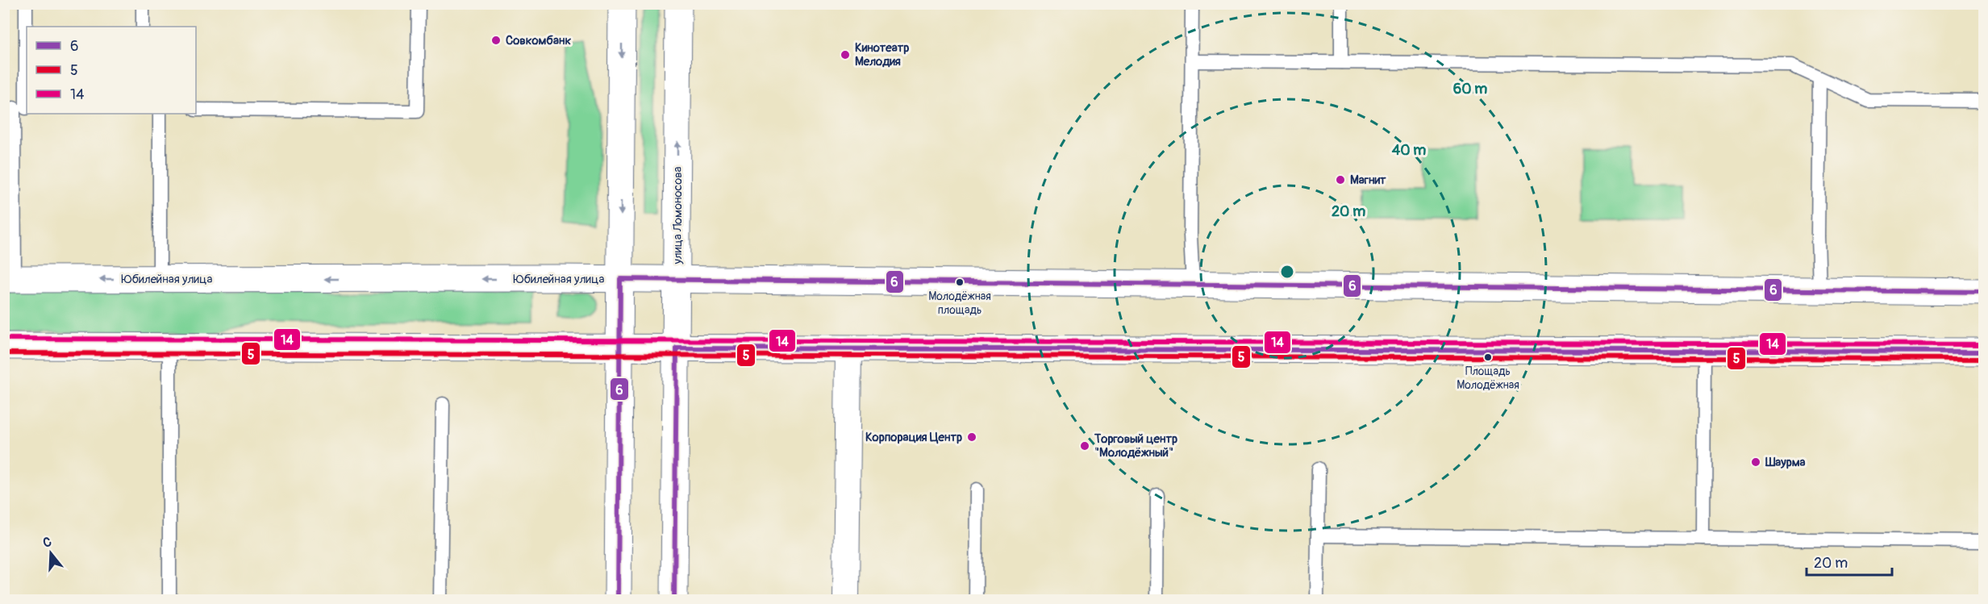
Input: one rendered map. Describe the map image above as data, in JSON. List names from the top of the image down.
{
  "streets": {
    "main road": ["улица Ломоносова", "Юбилейная улица"]
  },
  "crossings": [
    ["улица Ломоносова", "Юбилейная улица"]
  ],
  "places": [
    "Совкомбанк",
    "Кинотеатр Мелодия",
    "Магнит",
    "Молодёжная площадь",
    "Площадь Молодёжная",
    "Корпорация Центр",
    "Торговый центр \"Молодёжный\"",
    "Шаурма"
  ],
  "lines": ["transit line 6", "transit line 14", "transit line 5"],
  "legend": ["6", "5", "14"],
  "scale_bar": "20 m",
  "north": "top",
  "rings": ["60 m", "40 m", "20 m"]
}
